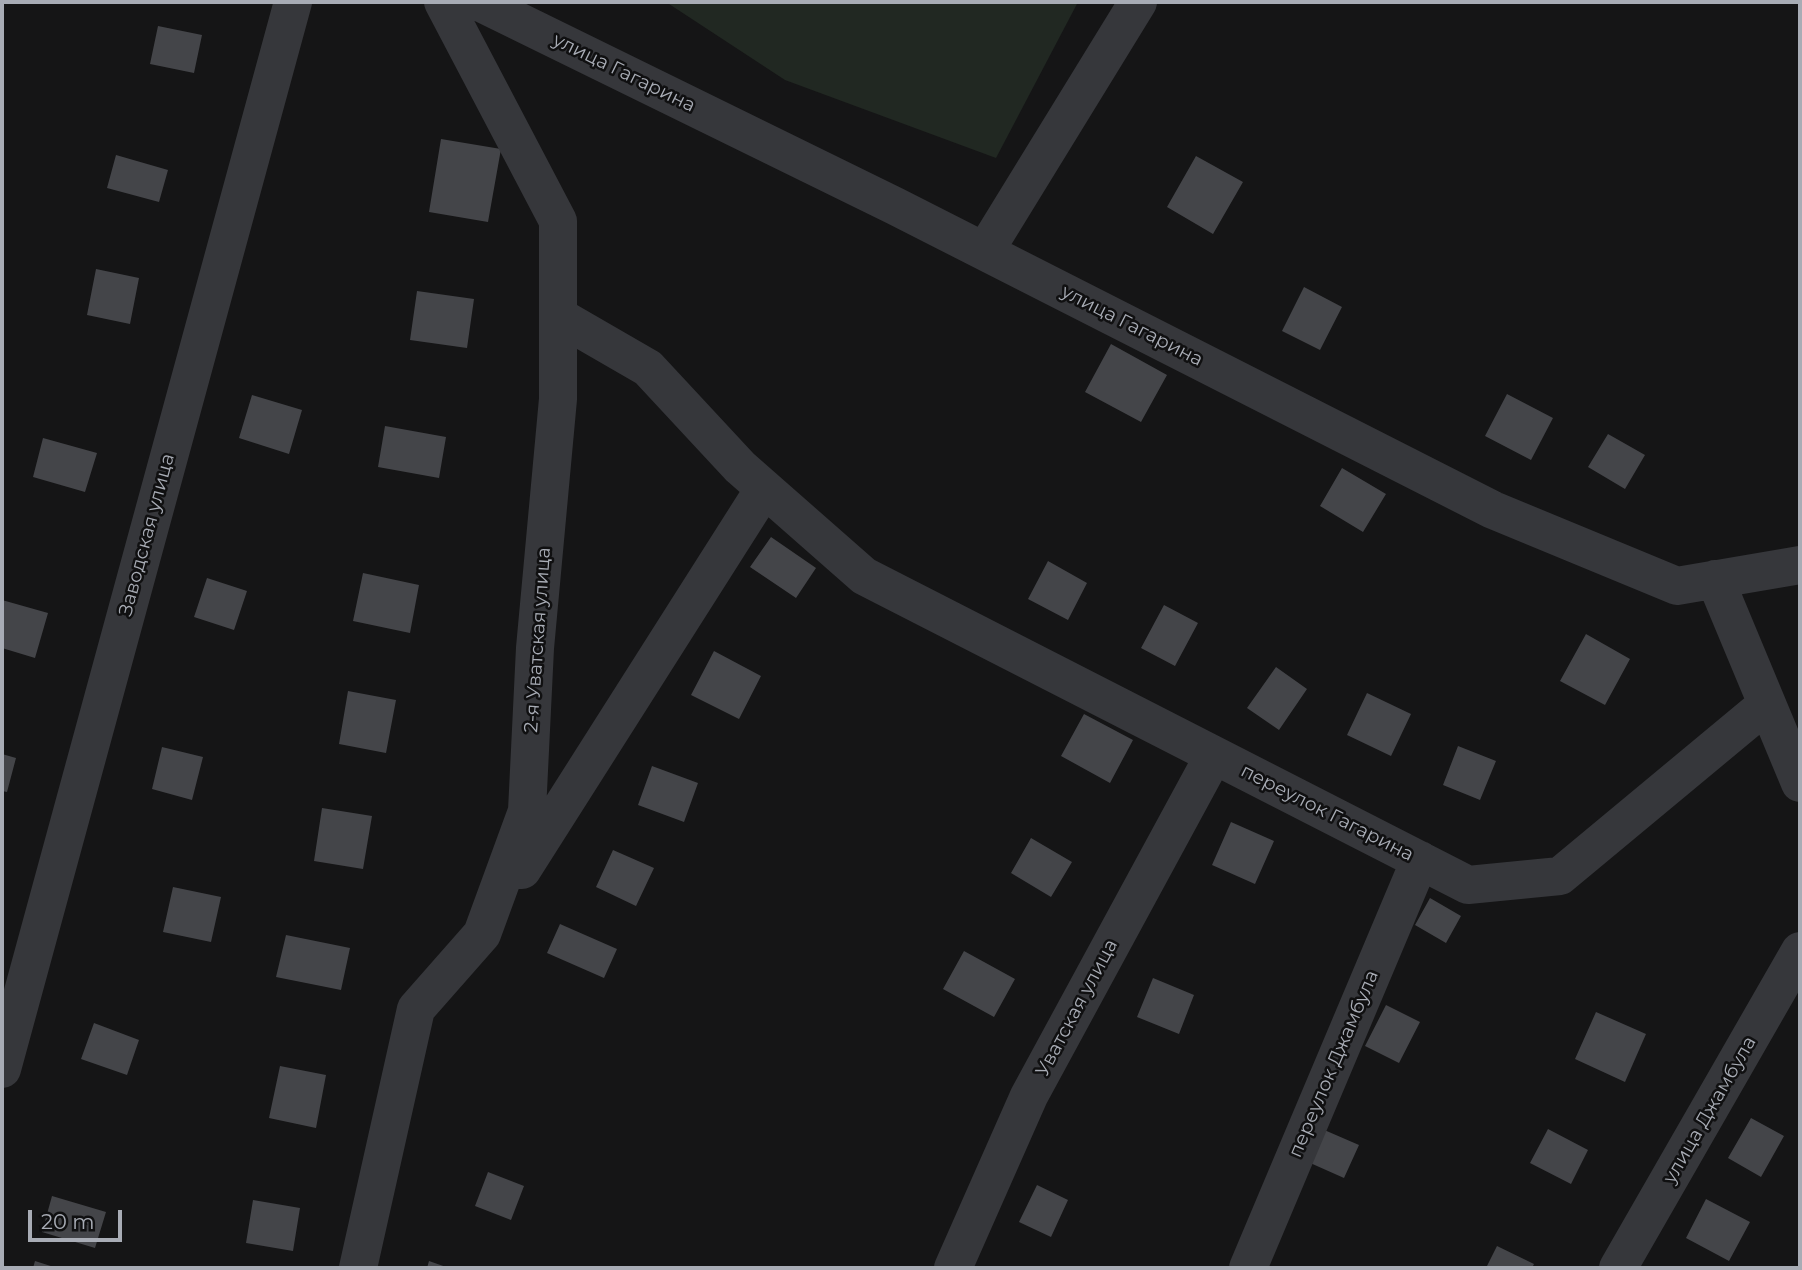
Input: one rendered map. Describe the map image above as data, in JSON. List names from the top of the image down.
{
  "streets": {
    "street": [
      "улица Гагарина",
      "Заводская улица",
      "2-я Уватская улица",
      "переулок Гагарина",
      "Уватская улица",
      "переулок Джамбула",
      "улица Джамбула"
    ]
  },
  "crossings": [
    ["2-я Уватская улица", "переулок Гагарина"],
    ["переулок Гагарина", "Уватская улица"],
    ["переулок Гагарина", "переулок Джамбула"]
  ],
  "scale_bar": "20 m"
}
